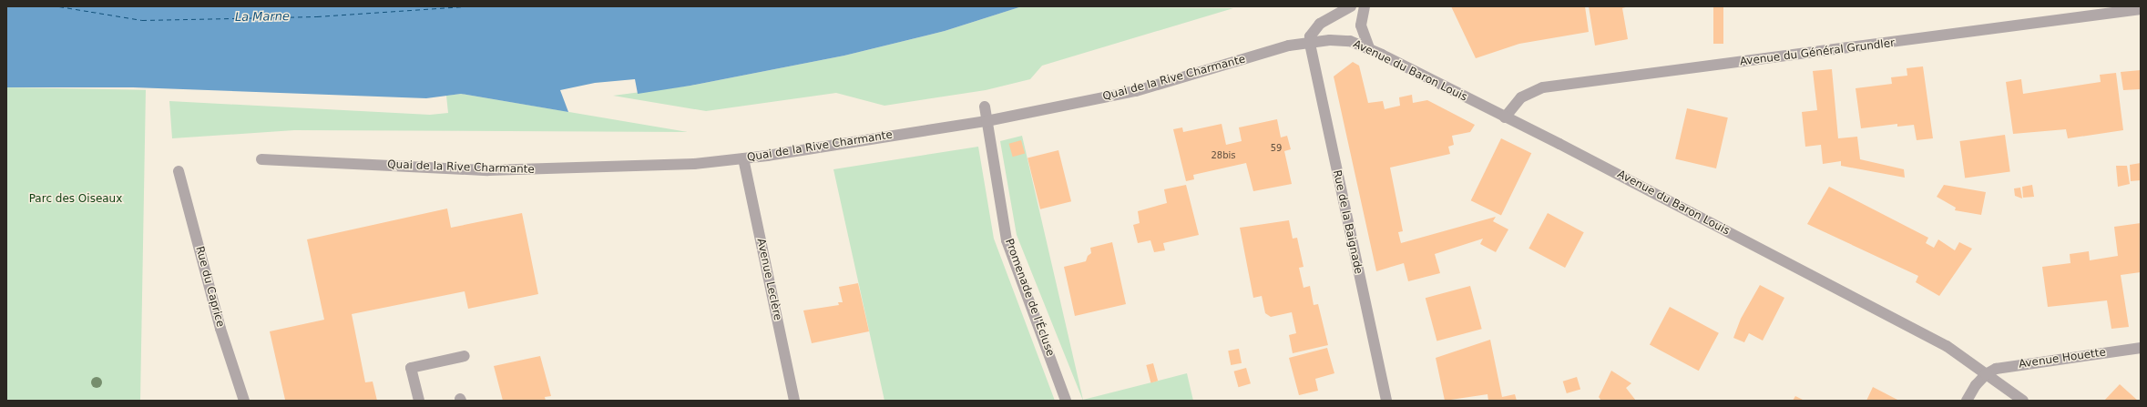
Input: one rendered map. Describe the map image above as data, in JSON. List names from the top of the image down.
{
  "streets": {
    "street": [
      "Avenue du Général Grundler",
      "Avenue du Baron Louis",
      "Quai de la Rive Charmante",
      "Rue de la Baignade",
      "Avenue Leclère",
      "Rue du Caprice",
      "Promenade de l'Écluse",
      "Avenue Houette"
    ]
  },
  "crossings": [
    ["Avenue du Général Grundler", "Avenue du Baron Louis"],
    ["Avenue du Baron Louis", "Quai de la Rive Charmante"],
    ["Avenue du Baron Louis", "Rue de la Baignade"],
    ["Avenue du Baron Louis", "Avenue Houette"],
    ["Quai de la Rive Charmante", "Rue de la Baignade"],
    ["Quai de la Rive Charmante", "Avenue Leclère"],
    ["Quai de la Rive Charmante", "Promenade de l'Écluse"]
  ],
  "water": ["La Marne"],
  "parks": ["Parc des Oiseaux"],
  "house_numbers": ["59", "28bis"]
}
